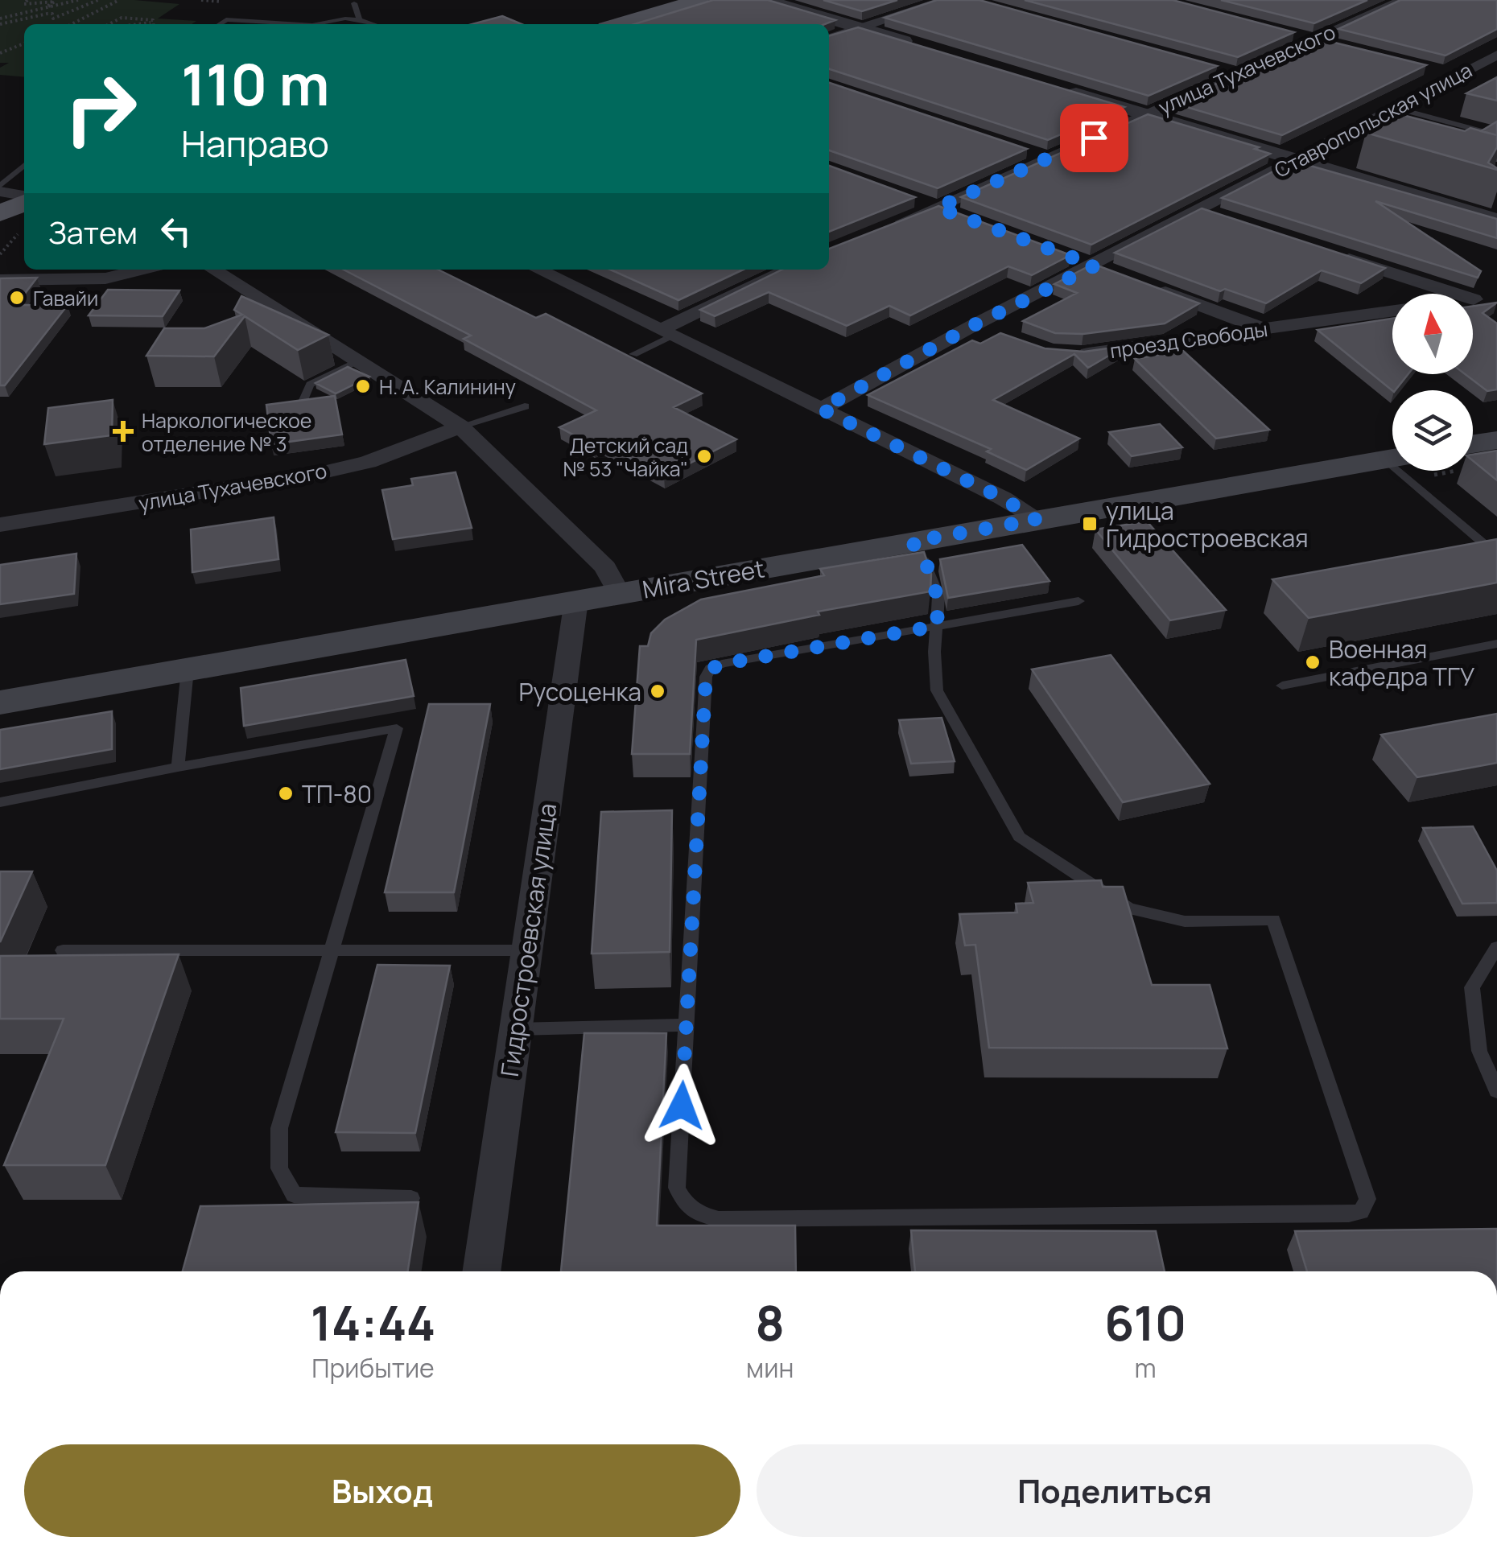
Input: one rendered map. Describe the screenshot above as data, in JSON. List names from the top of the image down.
{
  "streets": {
    "main road": ["Mira Street"],
    "street": [
      "улица Тухачевского",
      "Ставропольская улица",
      "проезд Свободы",
      "Гидростроевская улица"
    ]
  },
  "crossings": [
    ["Mira Street", "Гидростроевская улица"]
  ],
  "places": {
    "other": [
      "Гавайи",
      "Н. А. Калинину",
      "Детский сад № 53 \"Чайка\"",
      "Военная кафедра ТГУ",
      "Русоценка",
      "ТП-80"
    ],
    "health": ["Наркологическое отделение № 3"],
    "transit": ["улица Гидростроевская"]
  },
  "north": "top",
  "page": {
    "turn": ["110 m", "Направо"],
    "then": "Затем",
    "eta": [
      "14:44",
      "Прибытие",
      "8",
      "мин",
      "610",
      "m"
    ],
    "buttons": ["Выход", "Поделиться"]
  }
}
